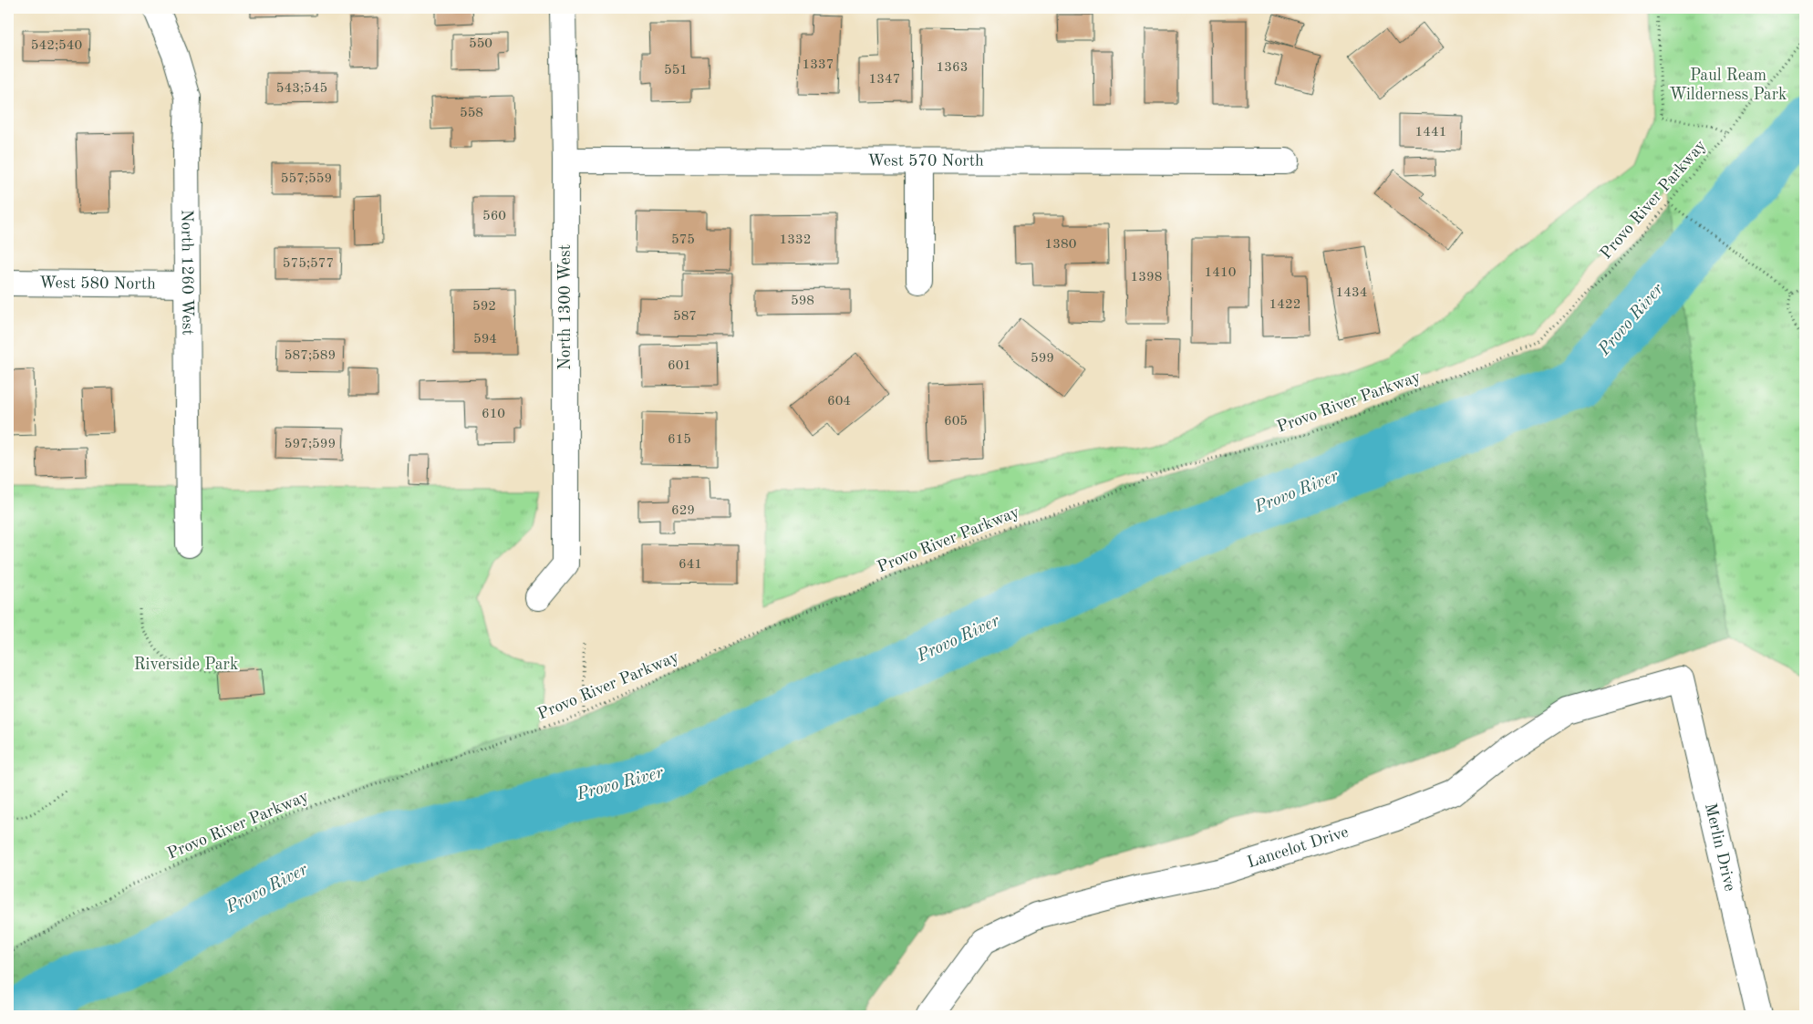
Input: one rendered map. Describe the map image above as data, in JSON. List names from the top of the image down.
{
  "streets": {
    "street": [
      "West 570 North",
      "North 1260 West",
      "West 580 North",
      "North 1300 West",
      "Lancelot Drive",
      "Merlin Drive"
    ],
    "path": ["Provo River Parkway"]
  },
  "crossings": [
    ["West 570 North", "North 1300 West"],
    ["North 1260 West", "West 580 North"],
    ["Lancelot Drive", "Merlin Drive"]
  ],
  "water": ["Provo River"],
  "parks": ["Paul Ream Wilderness Park", "Riverside Park"],
  "house_numbers": [
    "550",
    "542;540",
    "1337",
    "1363",
    "551",
    "1347",
    "543;545",
    "558",
    "1441",
    "557;559",
    "560",
    "575",
    "1332",
    "1380",
    "575;577",
    "1410",
    "1398",
    "1434",
    "598",
    "1422",
    "592",
    "587",
    "594",
    "587;589",
    "599",
    "601",
    "604",
    "610",
    "605",
    "615",
    "597;599",
    "629",
    "641"
  ]
}
